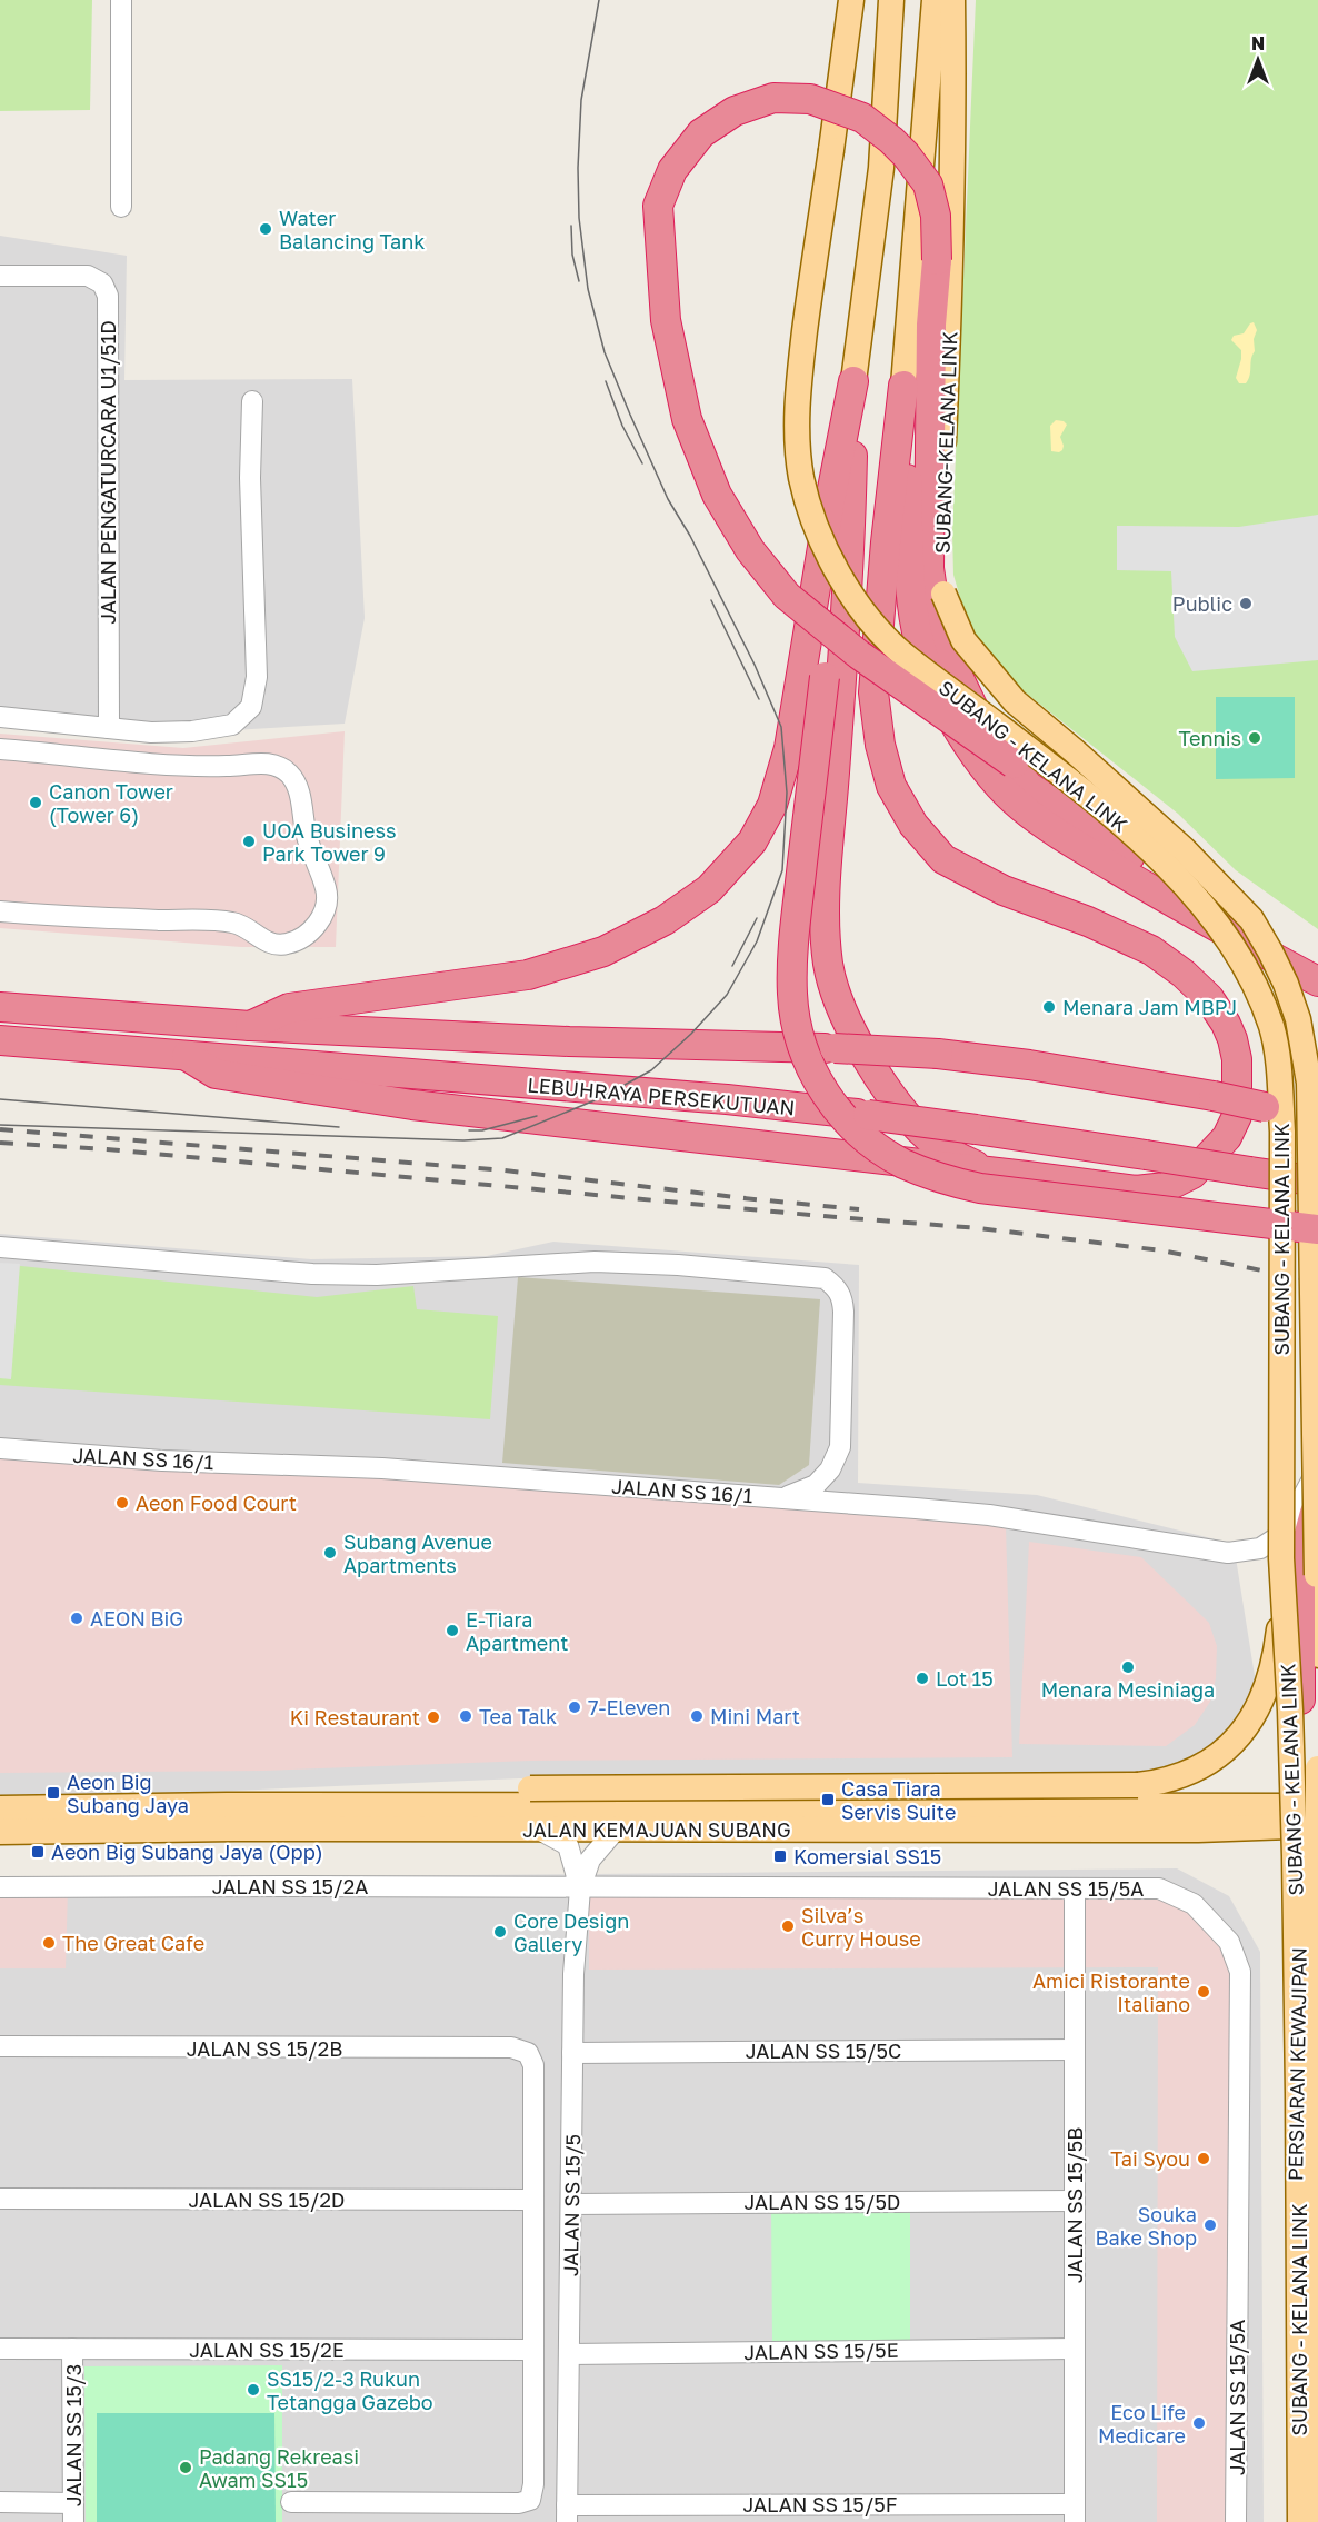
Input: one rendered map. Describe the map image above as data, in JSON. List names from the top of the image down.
{
  "streets": {
    "highway": ["LEBUHRAYA PERSEKUTUAN"],
    "main road": [
      "SUBANG-KELANA LINK",
      "SUBANG - KELANA LINK",
      "JALAN KEMAJUAN SUBANG",
      "PERSIARAN KEWAJIPAN"
    ],
    "street": [
      "JALAN PENGATURCARA U1/51D",
      "JALAN SS 16/1",
      "JALAN SS 15/2A",
      "JALAN SS 15/5A",
      "JALAN SS 15/2B",
      "JALAN SS 15/5C",
      "JALAN SS 15/2D",
      "JALAN SS 15/5D",
      "JALAN SS 15/5",
      "JALAN SS 15/5B",
      "JALAN SS 15/2E",
      "JALAN SS 15/5E",
      "JALAN SS 15/3",
      "JALAN SS 15/5F"
    ]
  },
  "crossings": [
    ["JALAN KEMAJUAN SUBANG", "PERSIARAN KEWAJIPAN"],
    ["JALAN KEMAJUAN SUBANG", "JALAN SS 15/5"],
    ["JALAN SS 15/2A", "JALAN SS 15/5A"],
    ["JALAN SS 15/2A", "JALAN SS 15/5"],
    ["JALAN SS 15/5A", "JALAN SS 15/5"],
    ["JALAN SS 15/5A", "JALAN SS 15/5B"],
    ["JALAN SS 15/2B", "JALAN SS 15/2D"],
    ["JALAN SS 15/5C", "JALAN SS 15/5"],
    ["JALAN SS 15/5C", "JALAN SS 15/5B"],
    ["JALAN SS 15/5D", "JALAN SS 15/5"],
    ["JALAN SS 15/5D", "JALAN SS 15/5B"],
    ["JALAN SS 15/5", "JALAN SS 15/5E"],
    ["JALAN SS 15/5", "JALAN SS 15/5F"],
    ["JALAN SS 15/5B", "JALAN SS 15/5E"],
    ["JALAN SS 15/5B", "JALAN SS 15/5F"],
    ["JALAN SS 15/2E", "JALAN SS 15/3"]
  ],
  "places": {
    "other": [
      "Water Balancing Tank",
      "Public",
      "Tennis",
      "Canon Tower (Tower 6)",
      "UOA Business Park Tower 9",
      "Menara Jam MBPJ",
      "Aeon Food Court",
      "Subang Avenue Apartments",
      "AEON BiG",
      "E-Tiara Apartment",
      "Menara Mesiniaga",
      "Lot 15",
      "7-Eleven",
      "Tea Talk",
      "Mini Mart",
      "Ki Restaurant",
      "Silva’s Curry House",
      "Core Design Gallery",
      "The Great Cafe",
      "Amici Ristorante Italiano",
      "Tai Syou",
      "Souka Bake Shop",
      "SS15/2-3 Rukun Tetangga Gazebo",
      "Eco Life Medicare",
      "Padang Rekreasi Awam SS15"
    ],
    "transit": [
      "Aeon Big Subang Jaya",
      "Casa Tiara Servis Suite",
      "Aeon Big Subang Jaya (Opp)",
      "Komersial SS15"
    ]
  },
  "north": "top"
}
